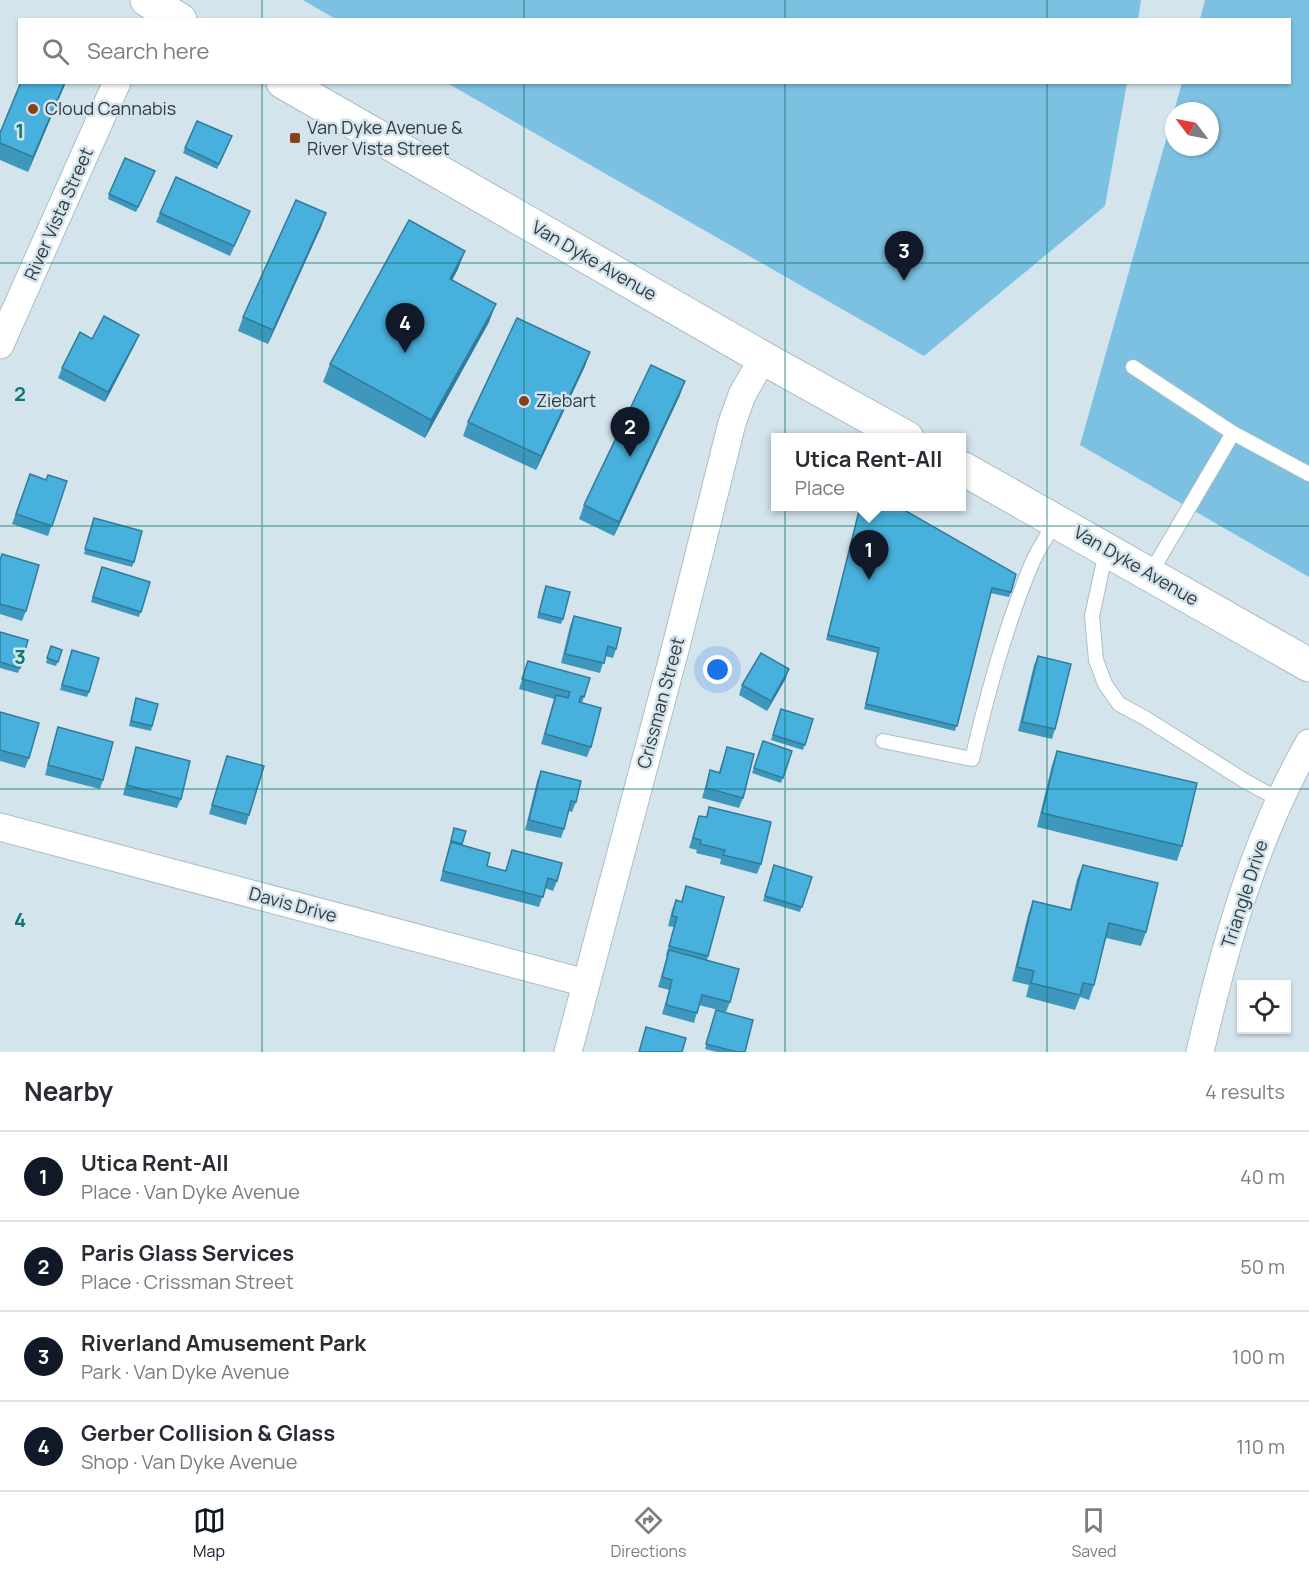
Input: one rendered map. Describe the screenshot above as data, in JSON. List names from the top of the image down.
{
  "streets": {
    "main road": ["Van Dyke Avenue"],
    "street": [
      "River Vista Street",
      "Crissman Street",
      "Triangle Drive",
      "Davis Drive"
    ]
  },
  "crossings": [
    ["Van Dyke Avenue", "Crissman Street"],
    ["Crissman Street", "Davis Drive"]
  ],
  "places": {
    "other": ["Cloud Cannabis", "Ziebart"],
    "transit": ["Van Dyke Avenue & River Vista Street"]
  },
  "north": "top left",
  "page": {
    "search": "Search here",
    "pins": [
      "3",
      "4",
      "2",
      "1"
    ],
    "popup": ["Utica Rent-All", "Place"],
    "heading": ["Nearby", "4 results"],
    "list": [
      {
        "mark": "1",
        "name": "Utica Rent-All",
        "note": "Place · Van Dyke Avenue",
        "value": "40 m"
      },
      {
        "mark": "2",
        "name": "Paris Glass Services",
        "note": "Place · Crissman Street",
        "value": "50 m"
      },
      {
        "mark": "3",
        "name": "Riverland Amusement Park",
        "note": "Park · Van Dyke Avenue",
        "value": "100 m"
      },
      {
        "mark": "4",
        "name": "Gerber Collision & Glass",
        "note": "Shop · Van Dyke Avenue",
        "value": "110 m"
      }
    ],
    "nav": ["Map", "Directions", "Saved"]
  },
  "grid": {
    "rows": [
      "1",
      "2",
      "3",
      "4"
    ]
  }
}
